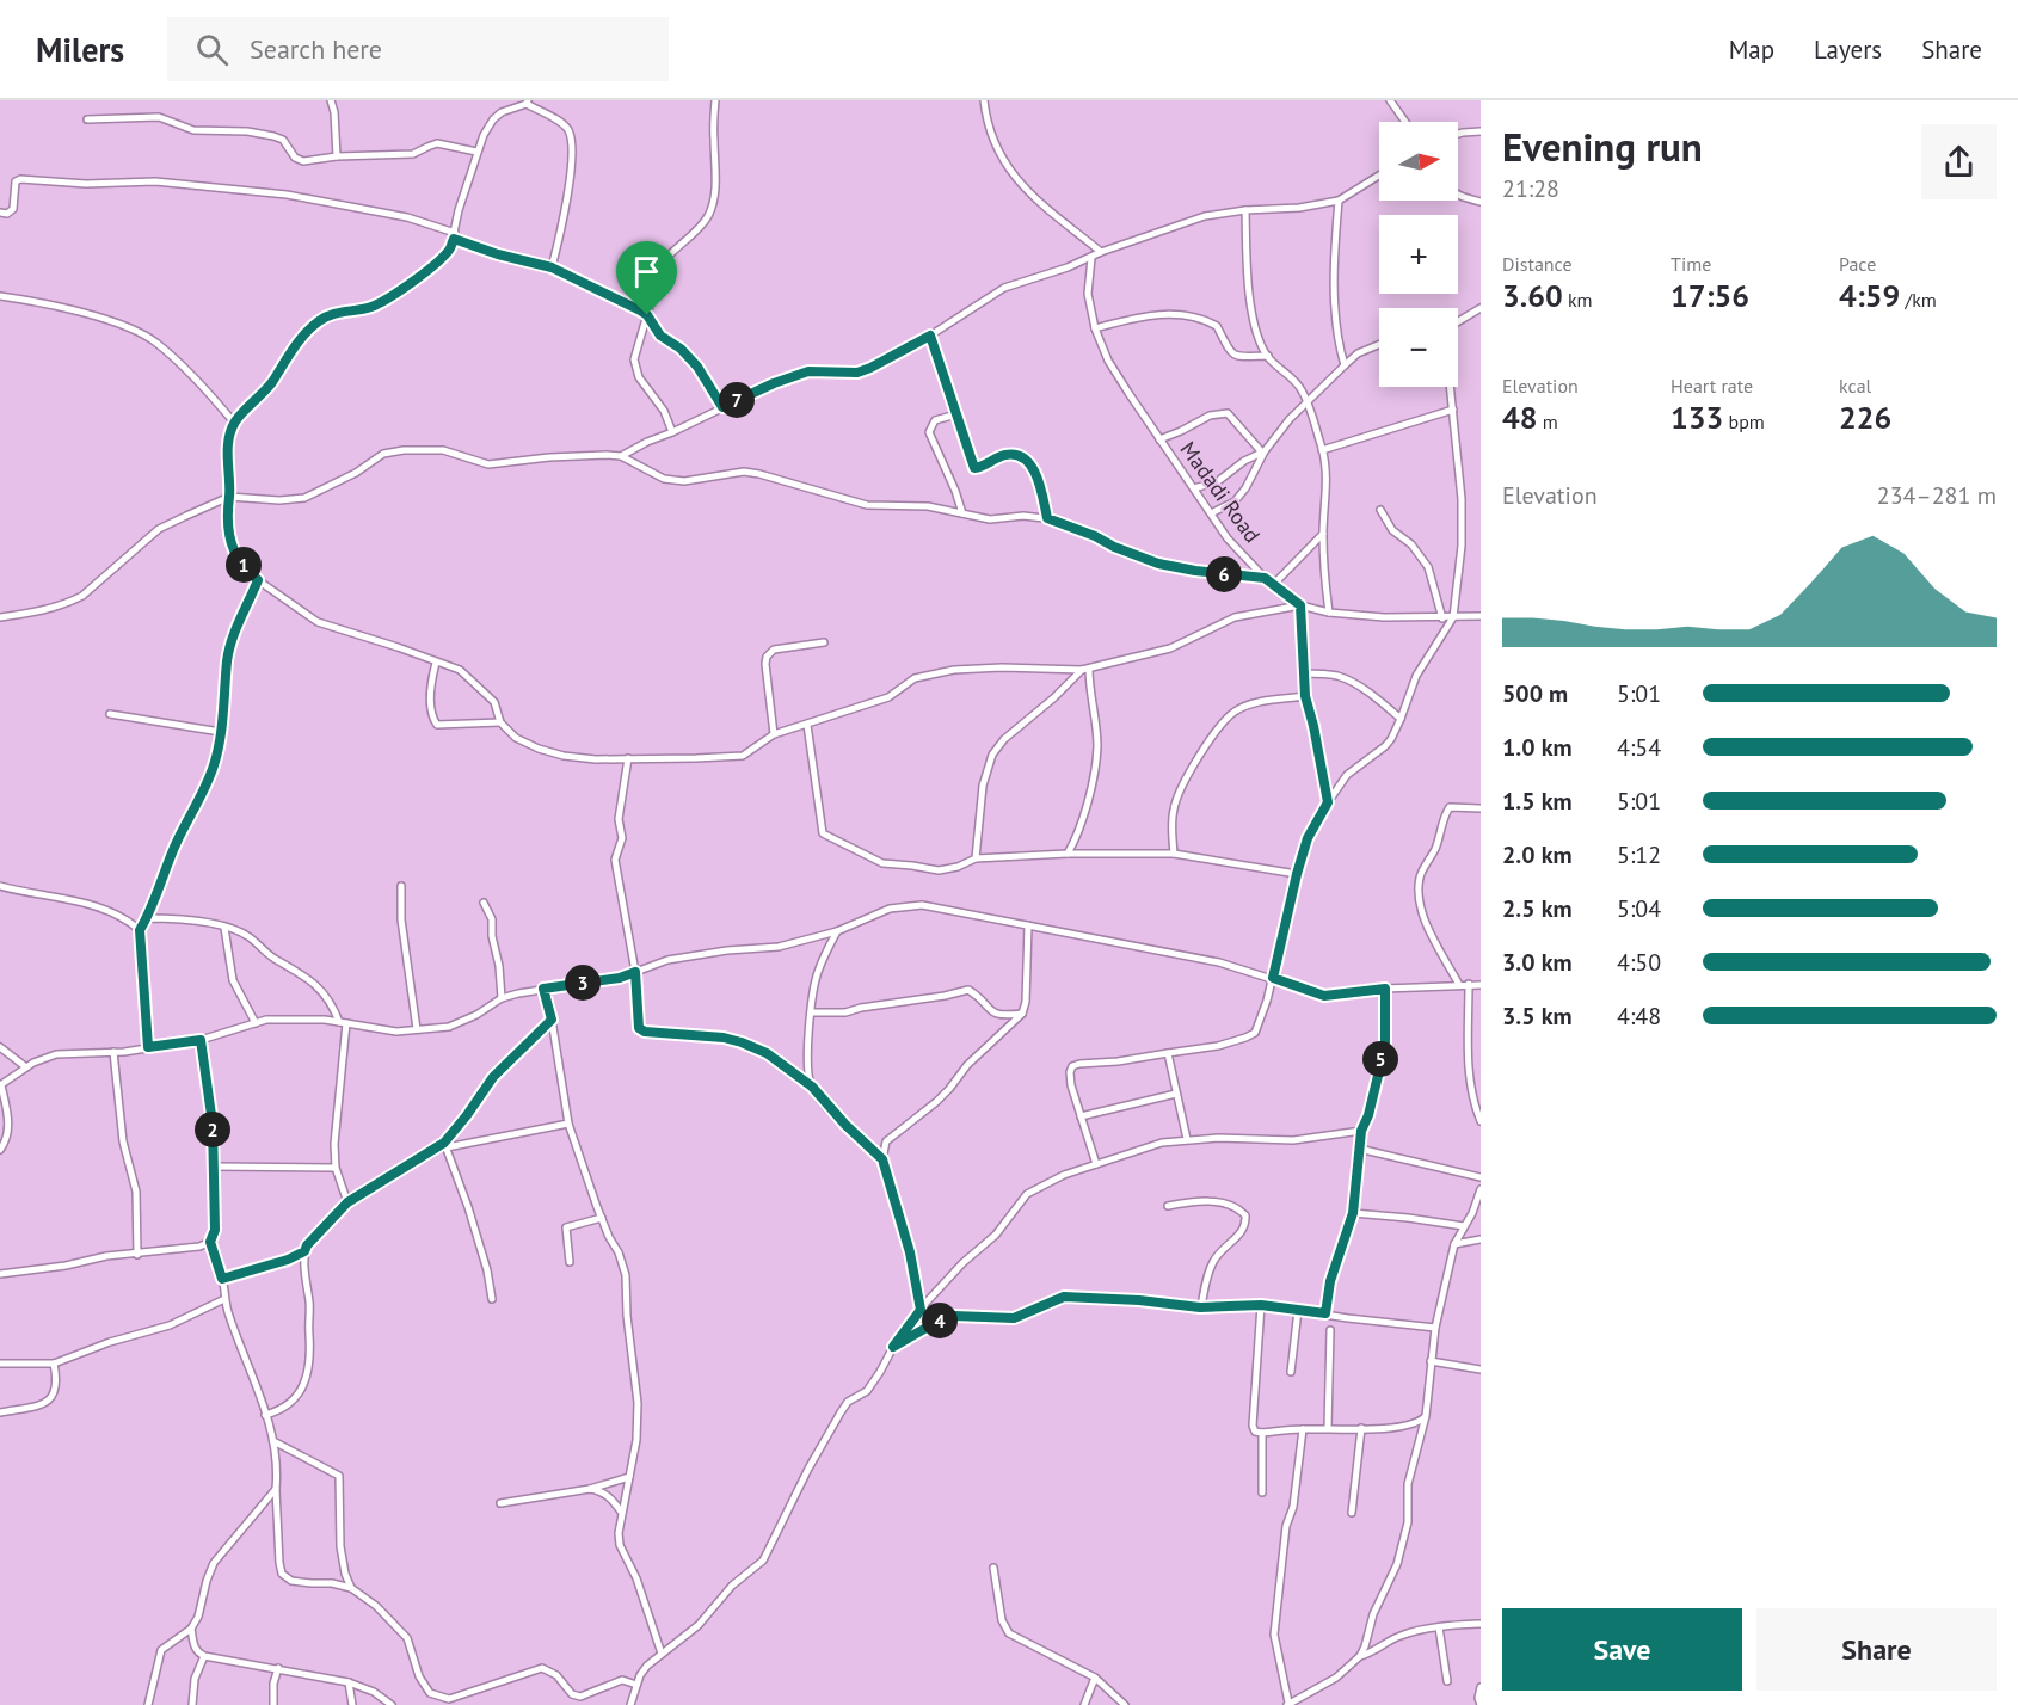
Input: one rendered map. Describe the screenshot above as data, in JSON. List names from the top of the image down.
{
  "streets": {
    "street": ["Madadi Road"]
  },
  "north": "right",
  "page": {
    "header": "Milers",
    "search": "Search here",
    "nav": ["Map", "Layers", "Share"],
    "heading": ["Evening run", "21:28"],
    "map_buttons": ["+", "−"],
    "stats": [
      ["Distance", "3.60 km"],
      ["Time", "17:56"],
      ["Pace", "4:59 /km"],
      ["Elevation", "48 m"],
      ["Heart rate", "133 bpm"],
      ["kcal", "226"]
    ],
    "pins": [
      "7",
      "1",
      "6",
      "3",
      "5",
      "2",
      "4"
    ],
    "chart": ["Elevation", "234–281 m"],
    "list": [
      {
        "name": "500 m",
        "note": "5:01"
      },
      {
        "name": "1.0 km",
        "note": "4:54"
      },
      {
        "name": "1.5 km",
        "note": "5:01"
      },
      {
        "name": "2.0 km",
        "note": "5:12"
      },
      {
        "name": "2.5 km",
        "note": "5:04"
      },
      {
        "name": "3.0 km",
        "note": "4:50"
      },
      {
        "name": "3.5 km",
        "note": "4:48"
      }
    ],
    "buttons": ["Save", "Share"]
  }
}
